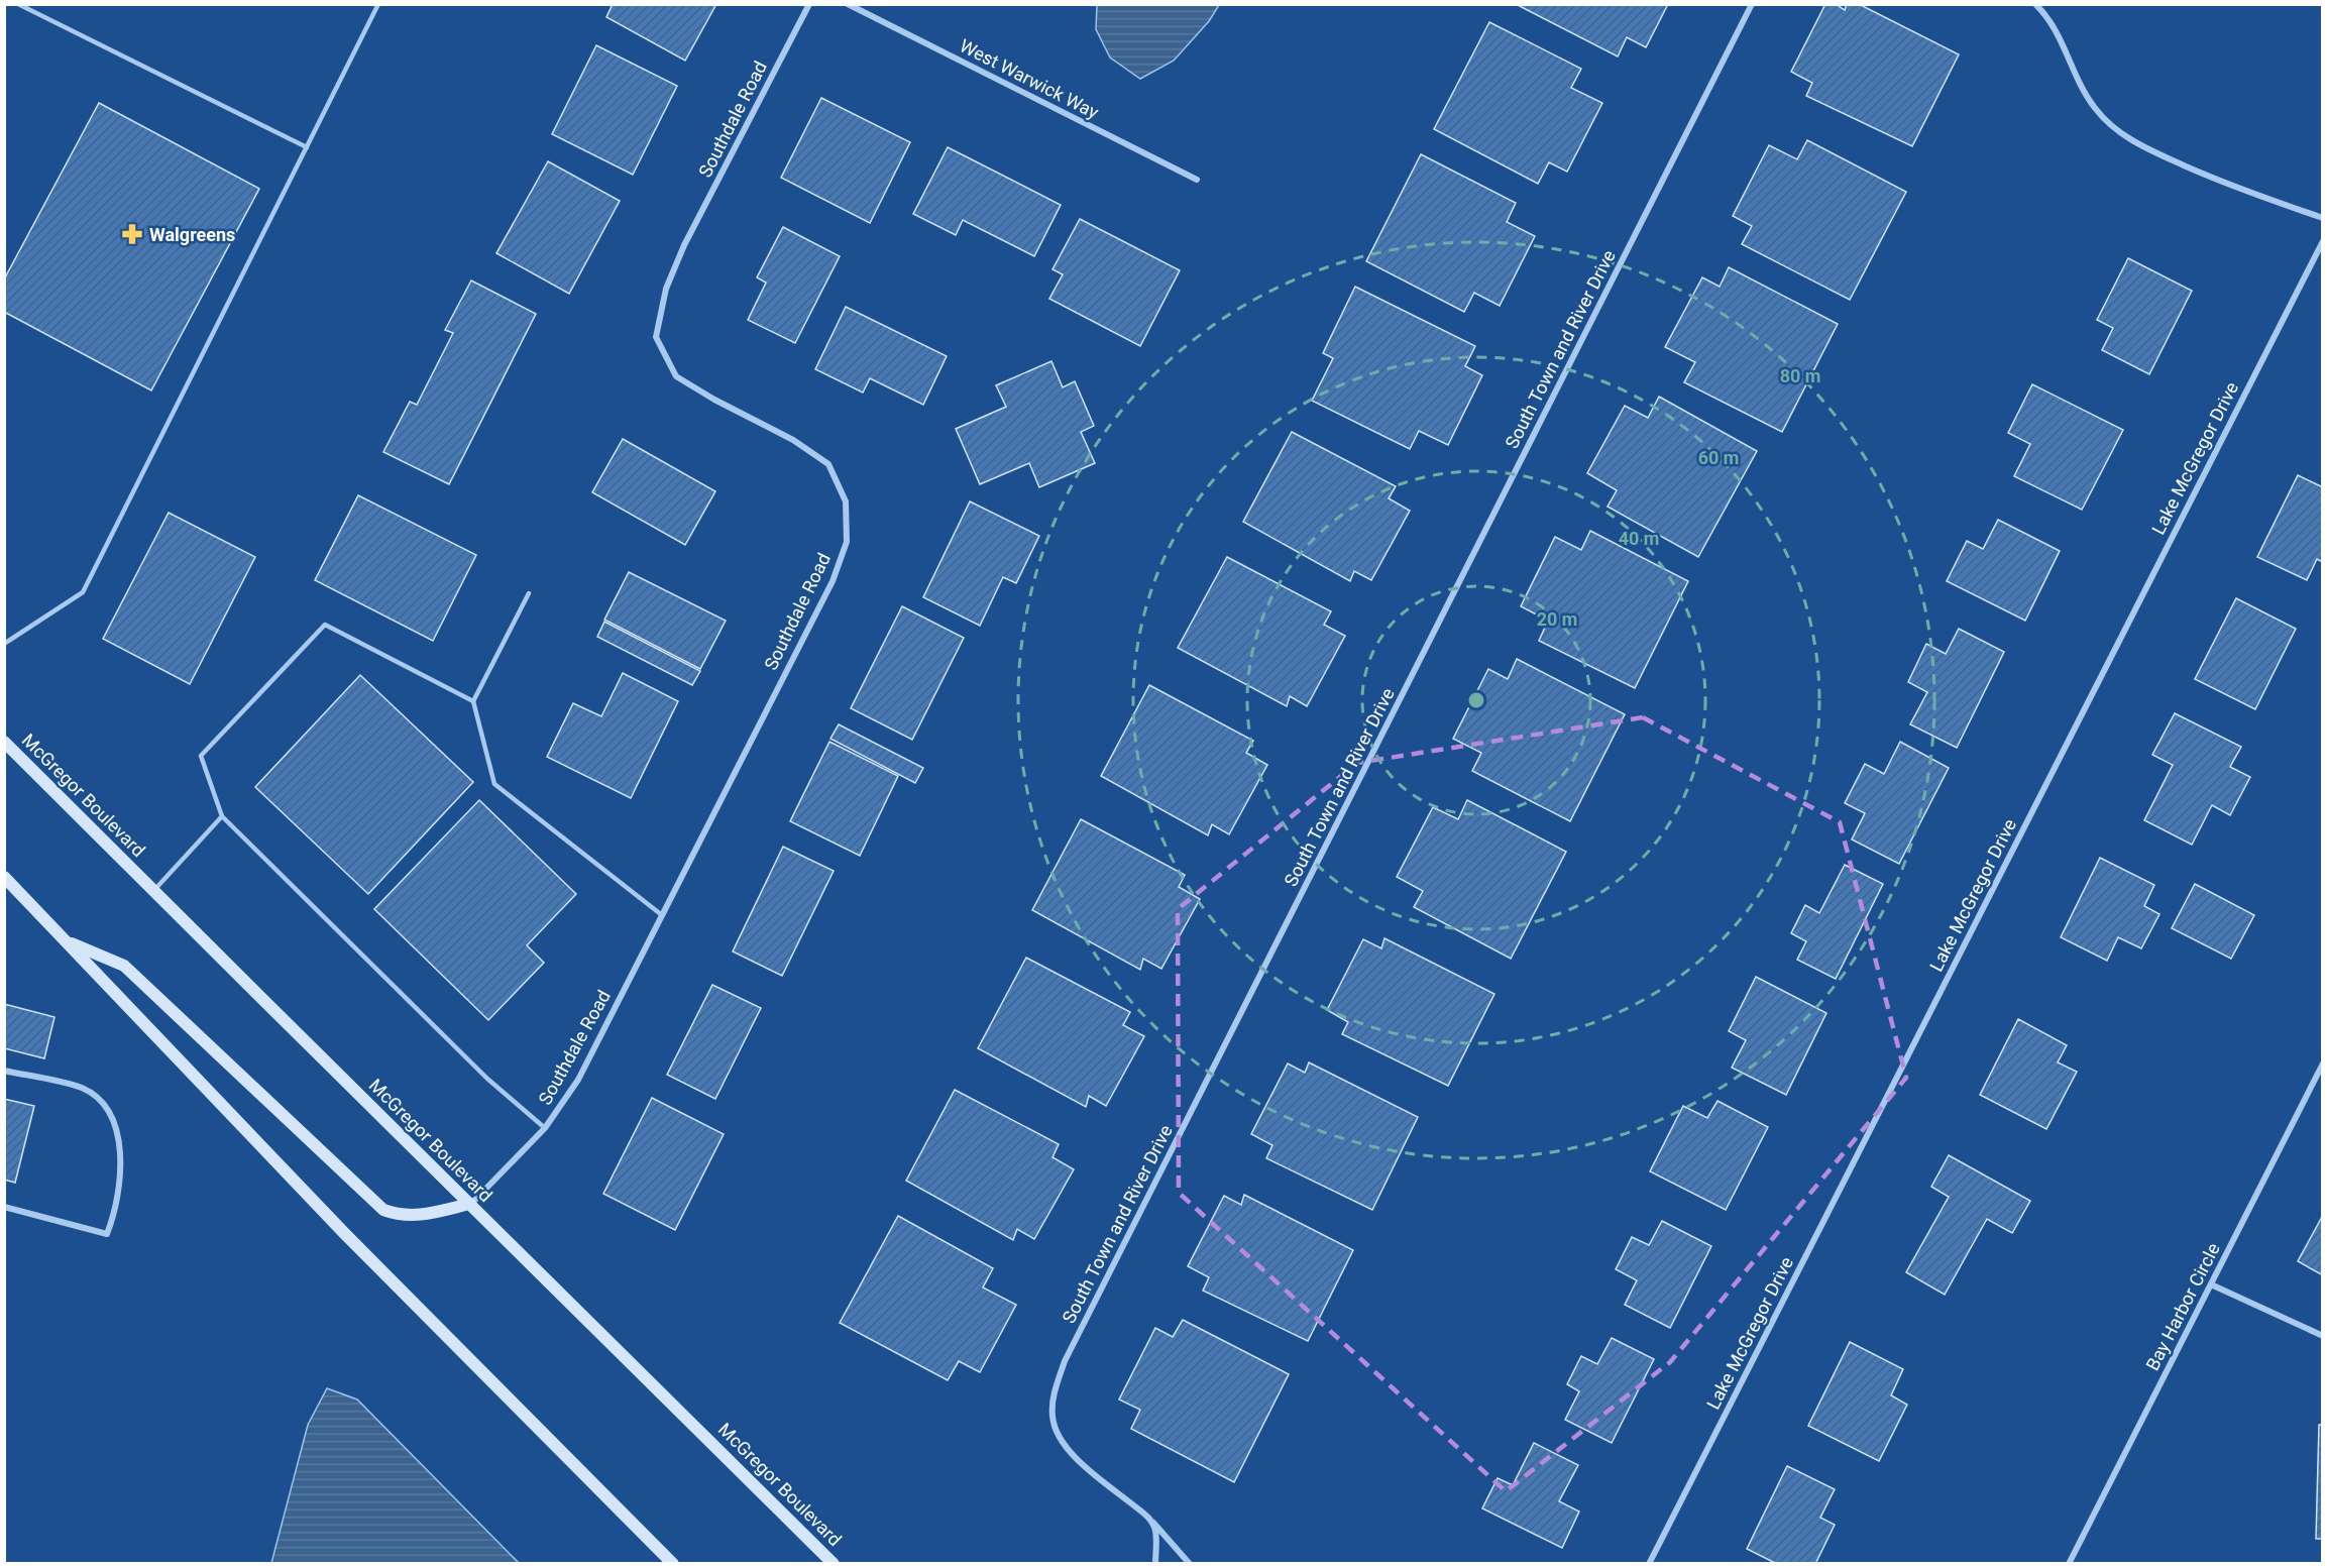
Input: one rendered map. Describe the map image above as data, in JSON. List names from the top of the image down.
{
  "streets": {
    "main road": ["McGregor Boulevard"],
    "street": [
      "West Warwick Way",
      "Southdale Road",
      "South Town and River Drive",
      "Lake McGregor Drive",
      "Bay Harbor Circle"
    ]
  },
  "crossings": [
    ["Southdale Road", "McGregor Boulevard"]
  ],
  "places": {
    "pharmacy": ["Walgreens"]
  },
  "rings": [
    "80 m",
    "60 m",
    "40 m",
    "20 m"
  ]
}
